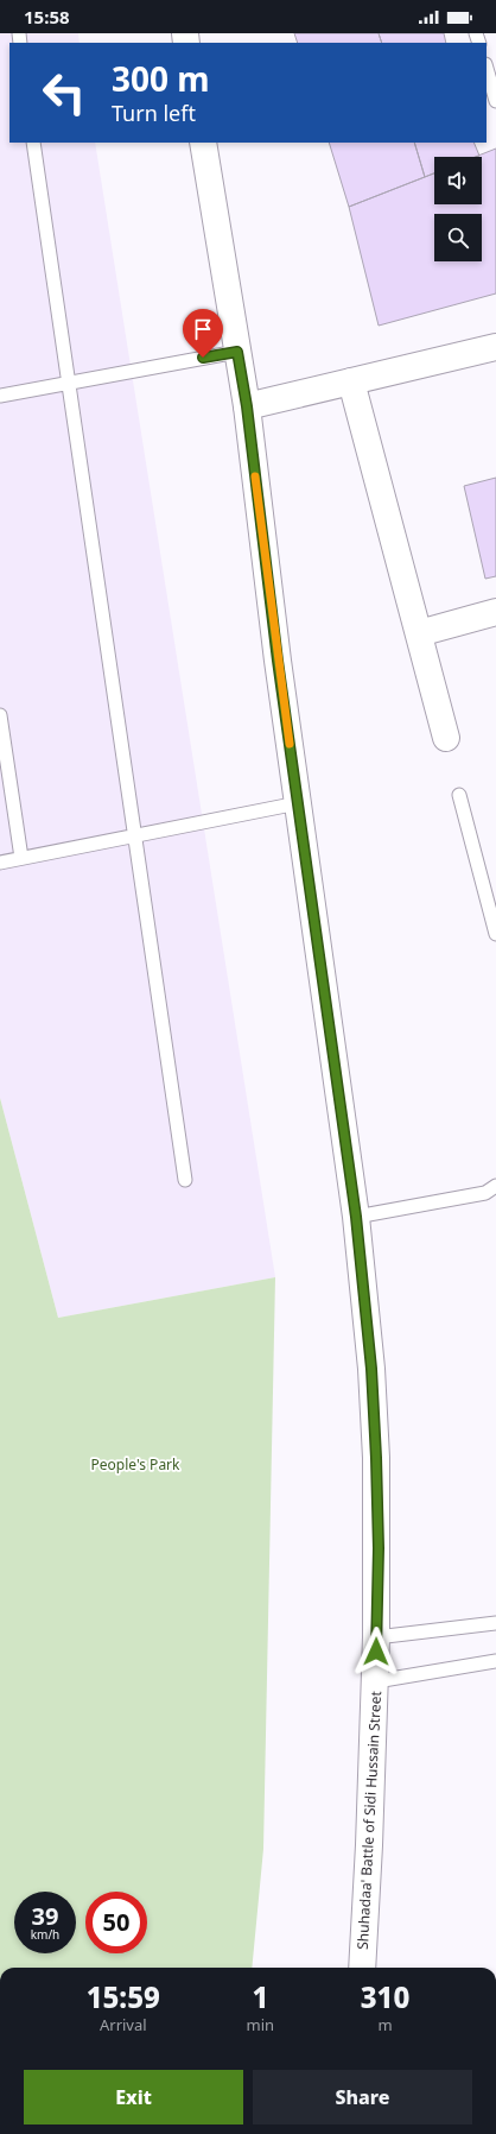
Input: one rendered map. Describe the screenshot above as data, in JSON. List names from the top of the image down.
{
  "streets": {
    "main road": ["Shuhadaa' Battle of Sidi Hussain Street"]
  },
  "parks": ["People's Park"],
  "page": {
    "status": "15:58",
    "turn": ["300 m", "Turn left"],
    "speed": "39 km/h",
    "limit": "50",
    "eta": [
      "15:59",
      "Arrival",
      "1",
      "min",
      "310",
      "m"
    ],
    "buttons": ["Exit", "Share"]
  }
}
